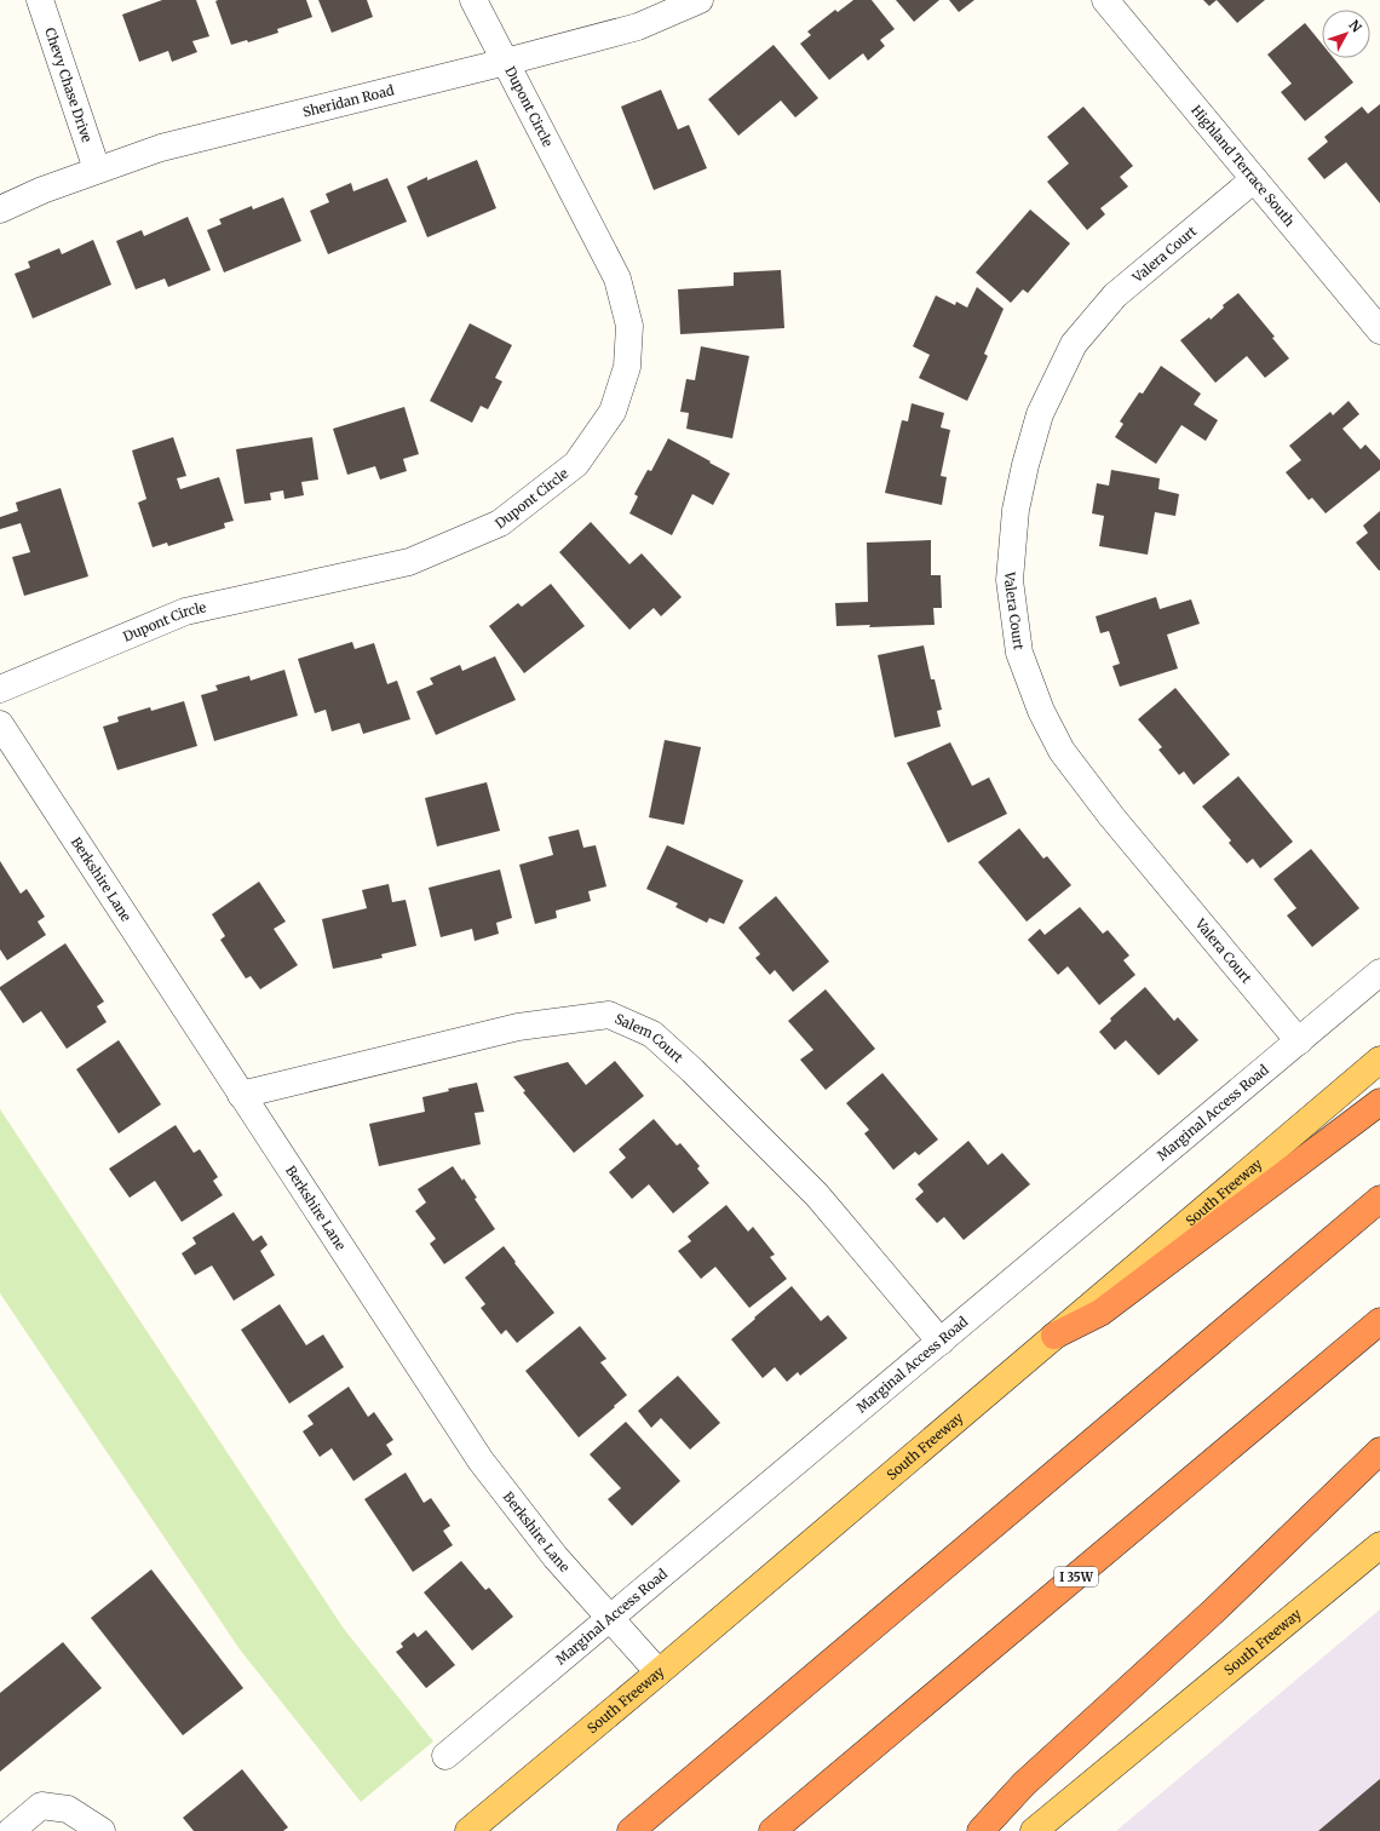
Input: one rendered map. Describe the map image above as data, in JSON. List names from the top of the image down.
{
  "streets": {
    "highway": ["I 35W"],
    "main road": ["South Freeway"],
    "street": [
      "Chevy Chase Drive",
      "Sheridan Road",
      "Dupont Circle",
      "Highland Terrace South",
      "Valera Court",
      "Berkshire Lane",
      "Salem Court",
      "Marginal Access Road"
    ]
  },
  "crossings": [
    ["Chevy Chase Drive", "Sheridan Road"],
    ["Sheridan Road", "Dupont Circle"],
    ["Highland Terrace South", "Valera Court"],
    ["Valera Court", "Marginal Access Road"],
    ["Berkshire Lane", "Salem Court"],
    ["Berkshire Lane", "Marginal Access Road"],
    ["Berkshire Lane", "South Freeway"],
    ["Salem Court", "Marginal Access Road"]
  ],
  "north": "top right"
}
